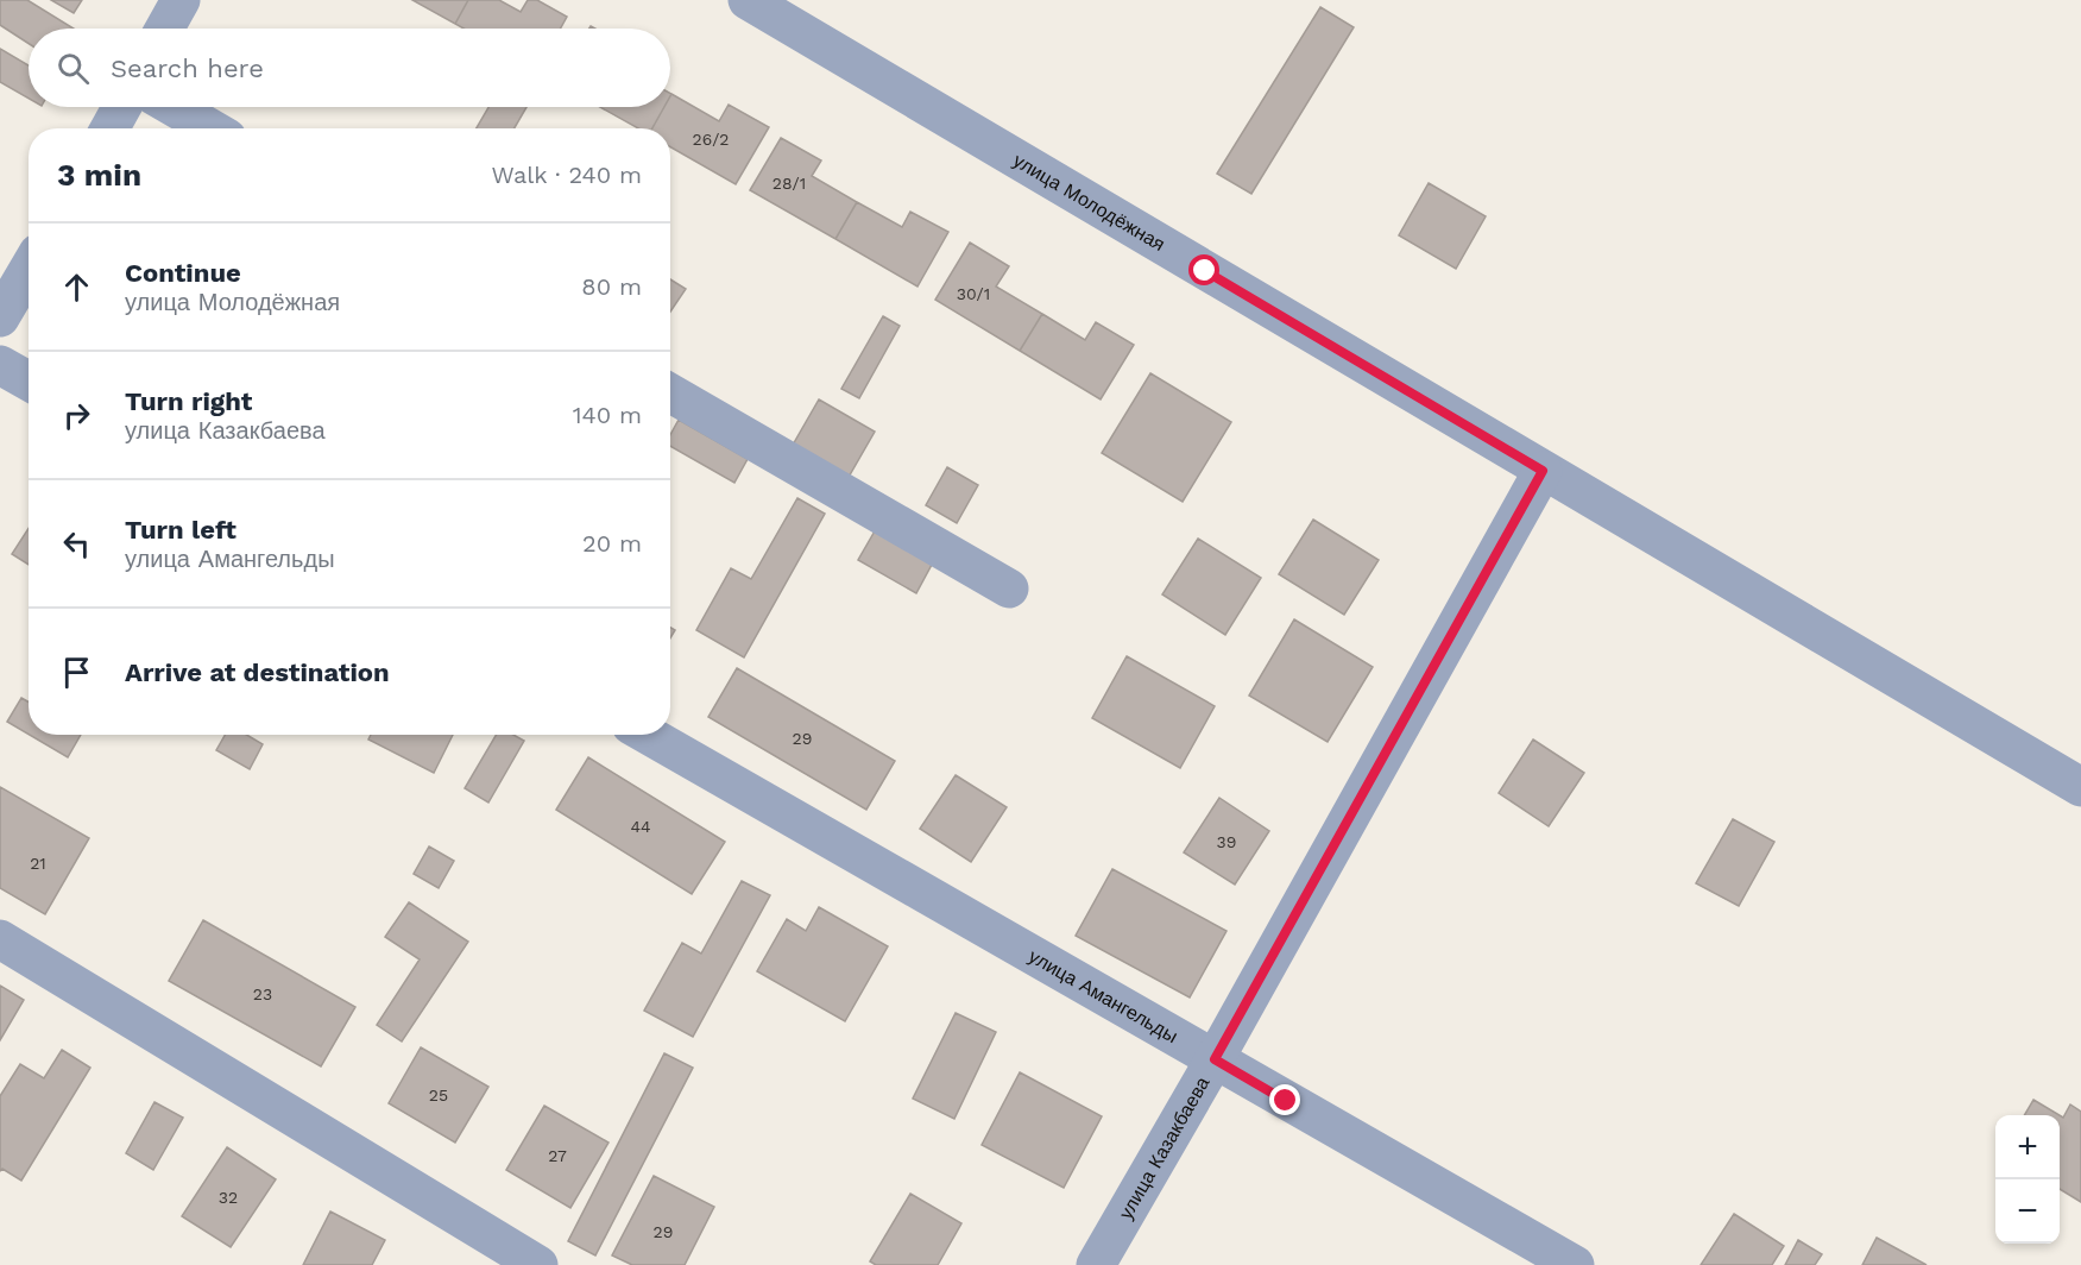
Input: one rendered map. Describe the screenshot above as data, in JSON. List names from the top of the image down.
{
  "streets": {
    "street": ["улица Молодёжная", "улица Амангельды", "улица Казакбаева"]
  },
  "crossings": [
    ["улица Молодёжная", "улица Казакбаева"],
    ["улица Амангельды", "улица Казакбаева"]
  ],
  "house_numbers": [
    "26/2",
    "28/1",
    "30/1",
    "29",
    "44",
    "39",
    "21",
    "23",
    "25",
    "27",
    "32",
    "29"
  ],
  "page": {
    "search": "Search here",
    "heading": ["3 min", "Walk · 240 m"],
    "list": [
      ["Continue", "улица Молодёжная", "80 m"],
      ["Turn right", "улица Казакбаева", "140 m"],
      ["Turn left", "улица Амангельды", "20 m"],
      "Arrive at destination"
    ],
    "map_buttons": ["+", "−"]
  }
}
